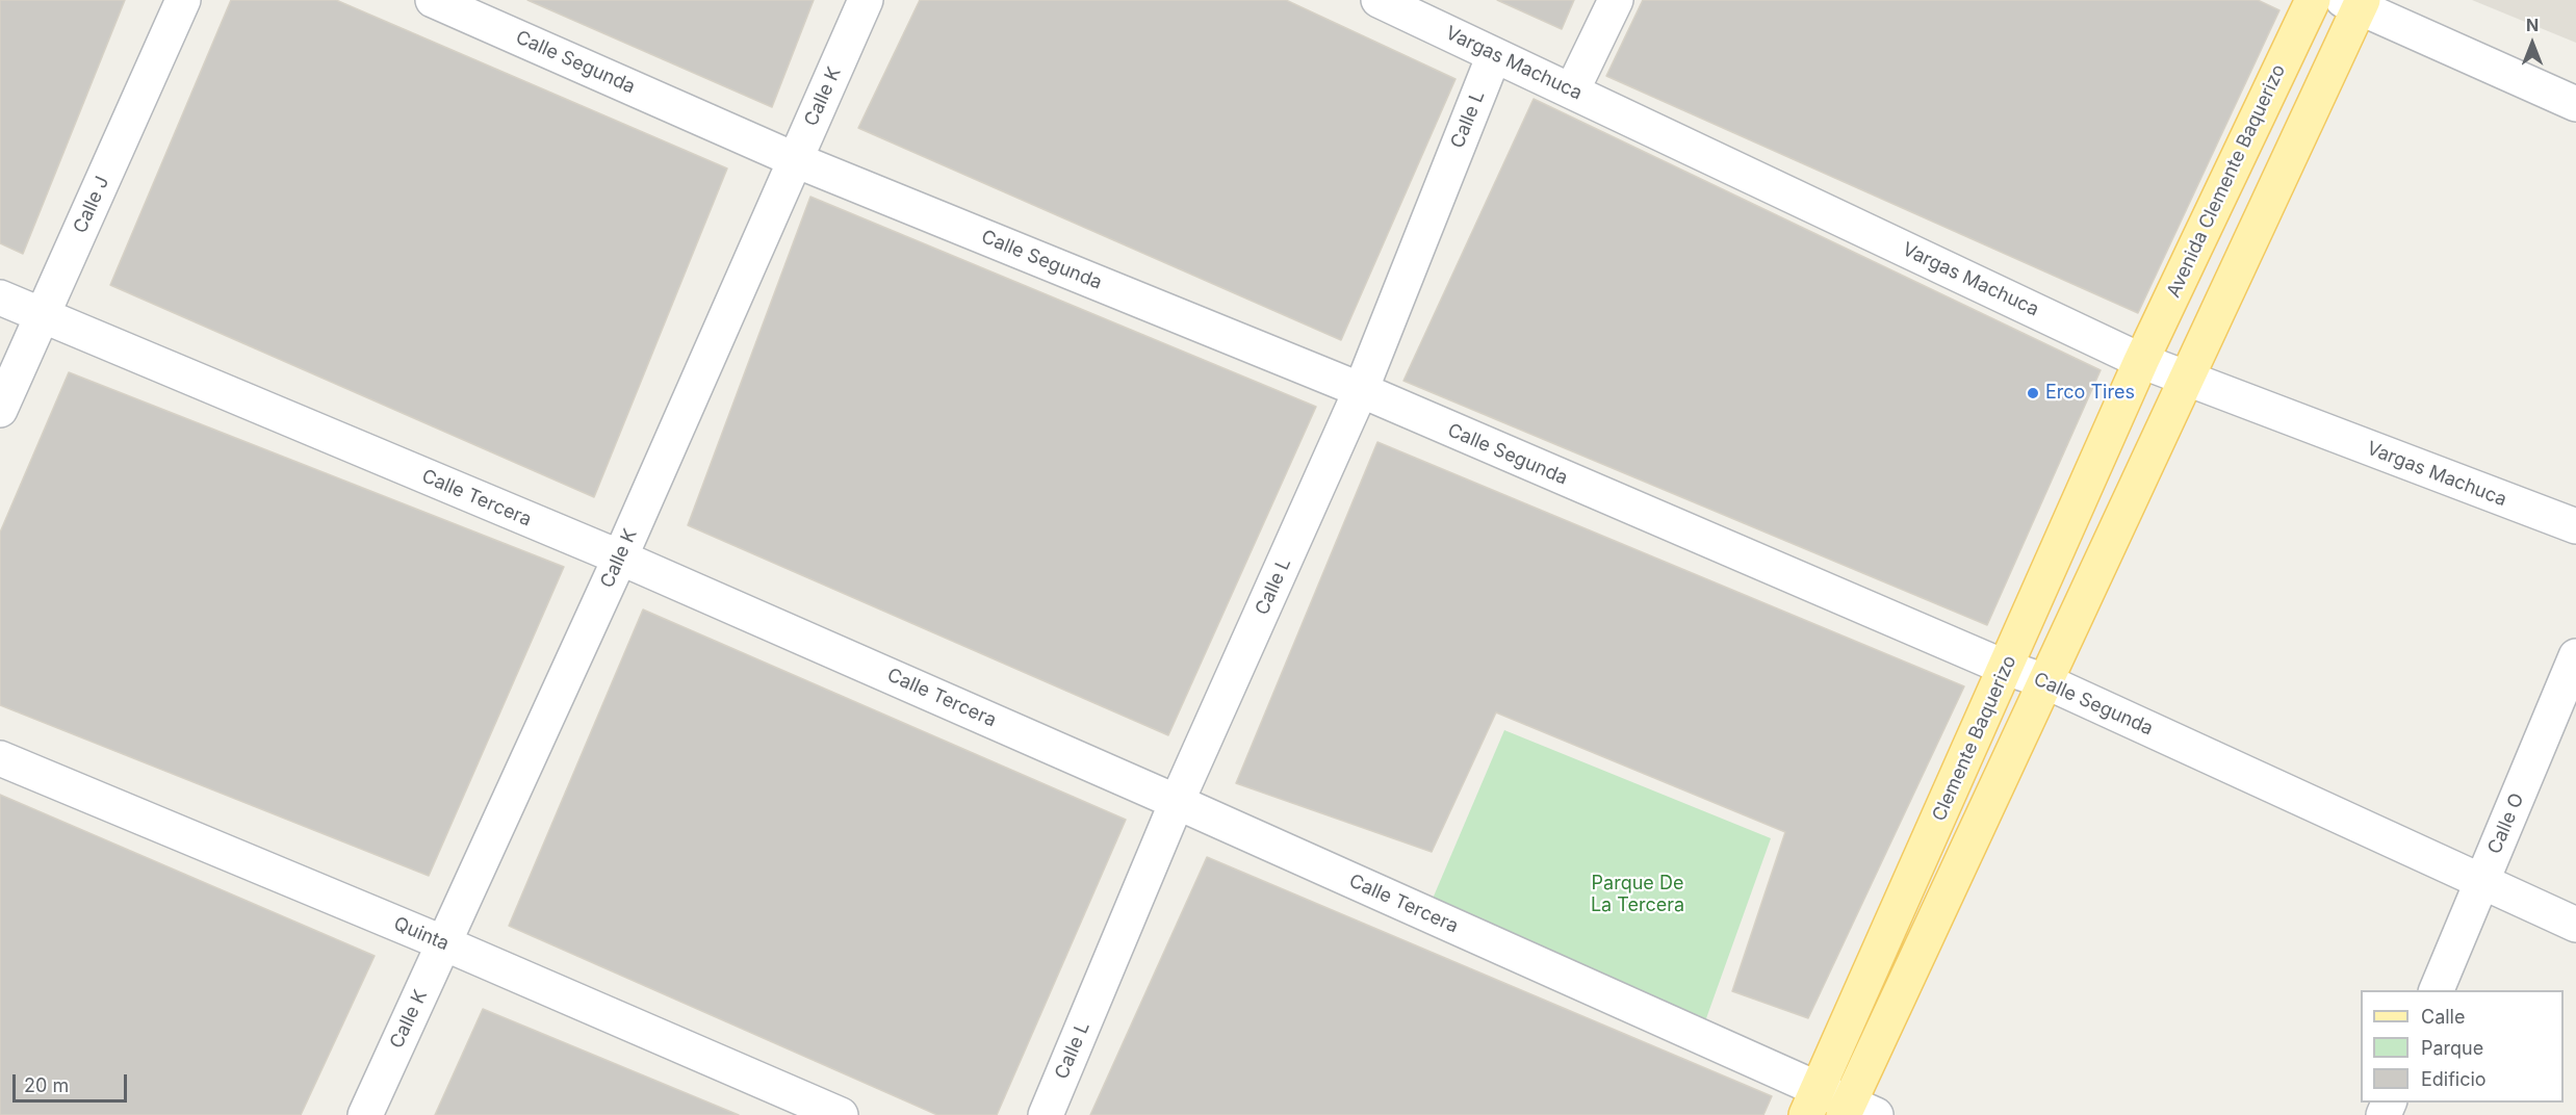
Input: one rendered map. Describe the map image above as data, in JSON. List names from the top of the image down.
{
  "streets": {
    "main road": ["Avenida Clemente Baquerizo", "Clemente Baquerizo"],
    "street": [
      "Calle Segunda",
      "Vargas Machuca",
      "Calle K",
      "Calle L",
      "Calle J",
      "Calle Tercera",
      "Calle O",
      "Quinta"
    ]
  },
  "crossings": [
    ["Calle Segunda", "Calle K"],
    ["Calle Segunda", "Calle L"],
    ["Calle Segunda", "Clemente Baquerizo"],
    ["Calle Segunda", "Calle O"],
    ["Vargas Machuca", "Calle L"],
    ["Vargas Machuca", "Avenida Clemente Baquerizo"],
    ["Vargas Machuca", "Clemente Baquerizo"],
    ["Calle K", "Calle Tercera"],
    ["Calle K", "Quinta"],
    ["Calle L", "Calle Tercera"],
    ["Avenida Clemente Baquerizo", "Clemente Baquerizo"],
    ["Calle J", "Calle Tercera"],
    ["Calle Tercera", "Clemente Baquerizo"]
  ],
  "parks": ["Parque De La Tercera"],
  "places": ["Erco Tires"],
  "legend": ["Calle", "Parque", "Edificio"],
  "scale_bar": "20 m",
  "north": "top"
}
